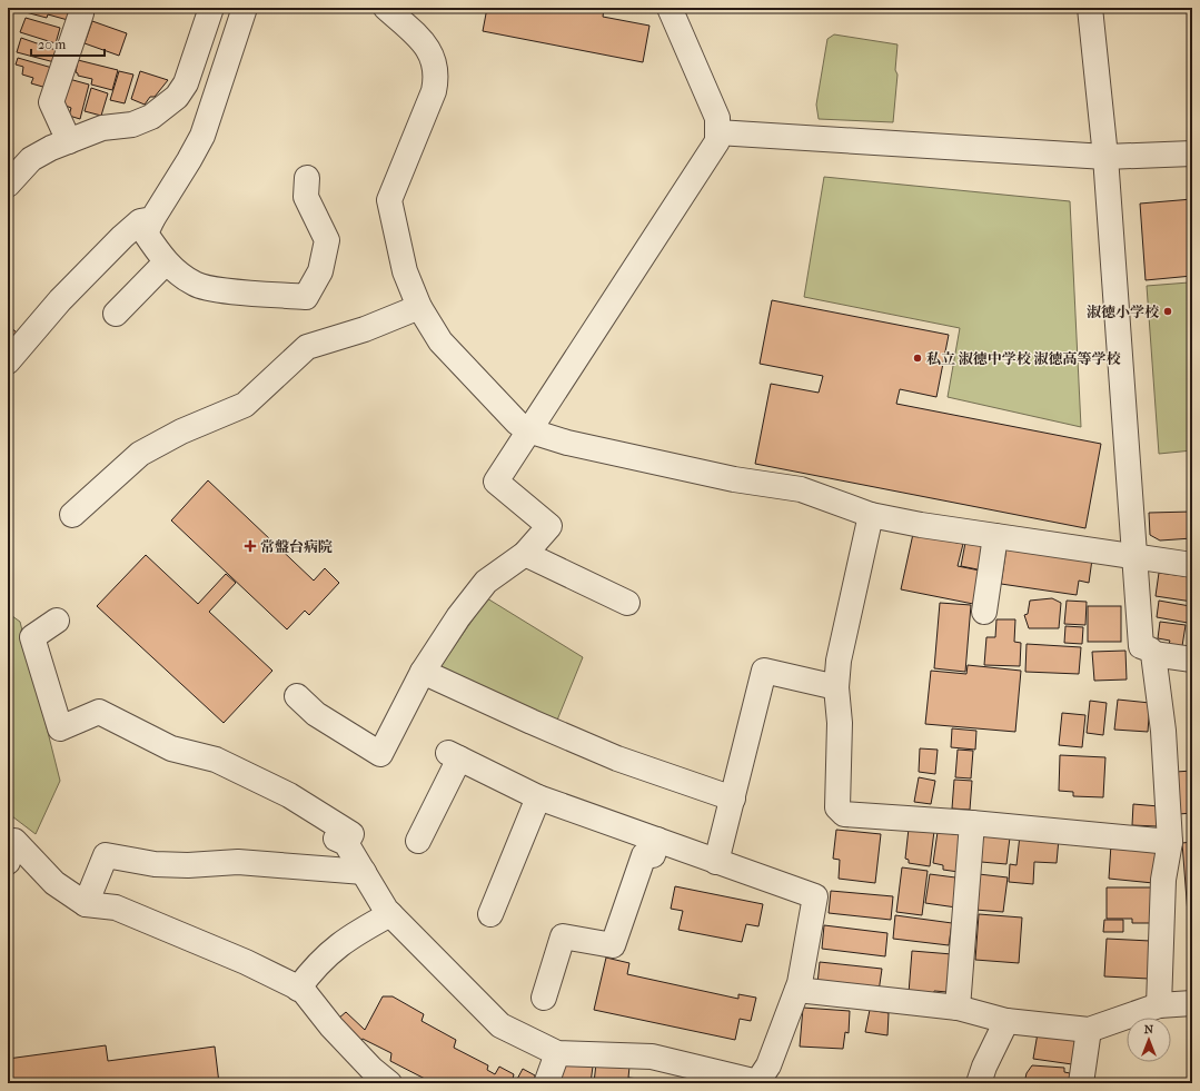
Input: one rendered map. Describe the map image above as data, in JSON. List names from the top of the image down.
{
  "places": {
    "other": ["淑徳小学校", "私立 淑徳中学校 淑徳高等学校"],
    "health": ["常盤台病院"]
  },
  "scale_bar": "20 m",
  "north": "top"
}
